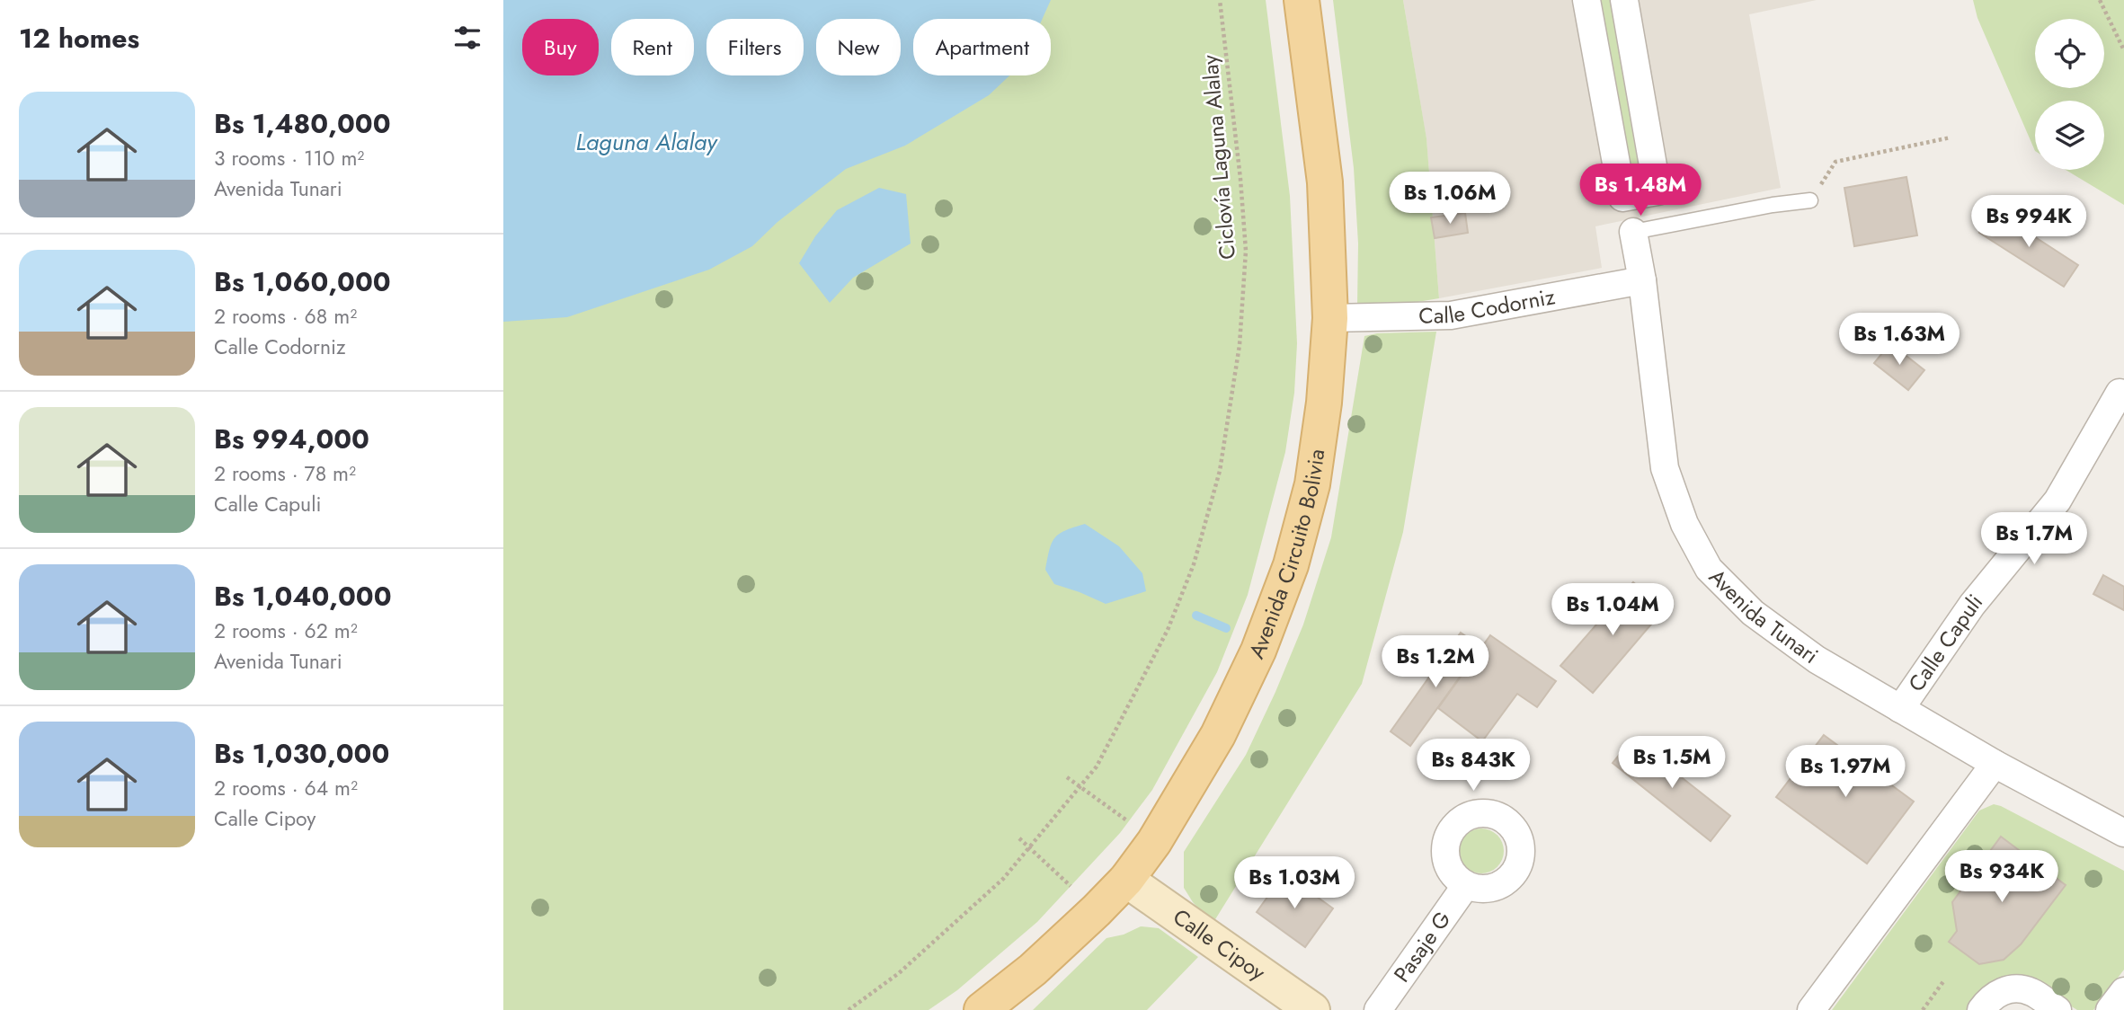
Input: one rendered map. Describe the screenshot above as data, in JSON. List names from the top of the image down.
{
  "streets": {
    "main road": ["Avenida Circuito Bolivia", "Calle Cipoy"],
    "street": [
      "Calle Codorniz",
      "Avenida Tunari",
      "Calle Capuli",
      "Pasaje G"
    ],
    "path": ["Ciclovía Laguna Alalay"]
  },
  "crossings": [
    ["Calle Codorniz", "Avenida Circuito Bolivia"],
    ["Calle Codorniz", "Avenida Tunari"],
    ["Avenida Circuito Bolivia", "Calle Cipoy"],
    ["Avenida Tunari", "Calle Capuli"]
  ],
  "water": ["Laguna Alalay"],
  "page": {
    "heading": "12 homes",
    "chip": [
      "Buy",
      "Rent",
      "Filters",
      "New",
      "Apartment"
    ],
    "list": [
      {
        "name": "Bs 1,480,000",
        "note": "3 rooms · 110 m² · Avenida Tunari"
      },
      {
        "name": "Bs 1,060,000",
        "note": "2 rooms · 68 m² · Calle Codorniz"
      },
      {
        "name": "Bs 994,000",
        "note": "2 rooms · 78 m² · Calle Capuli"
      },
      {
        "name": "Bs 1,040,000",
        "note": "2 rooms · 62 m² · Avenida Tunari"
      },
      {
        "name": "Bs 1,030,000",
        "note": "2 rooms · 64 m² · Calle Cipoy"
      }
    ],
    "price": [
      "Bs 1.48M",
      "Bs 1.06M",
      "Bs 994K",
      "Bs 1.63M",
      "Bs 1.7M",
      "Bs 1.04M",
      "Bs 1.2M",
      "Bs 1.5M",
      "Bs 843K",
      "Bs 1.97M",
      "Bs 934K",
      "Bs 1.03M"
    ]
  }
}
